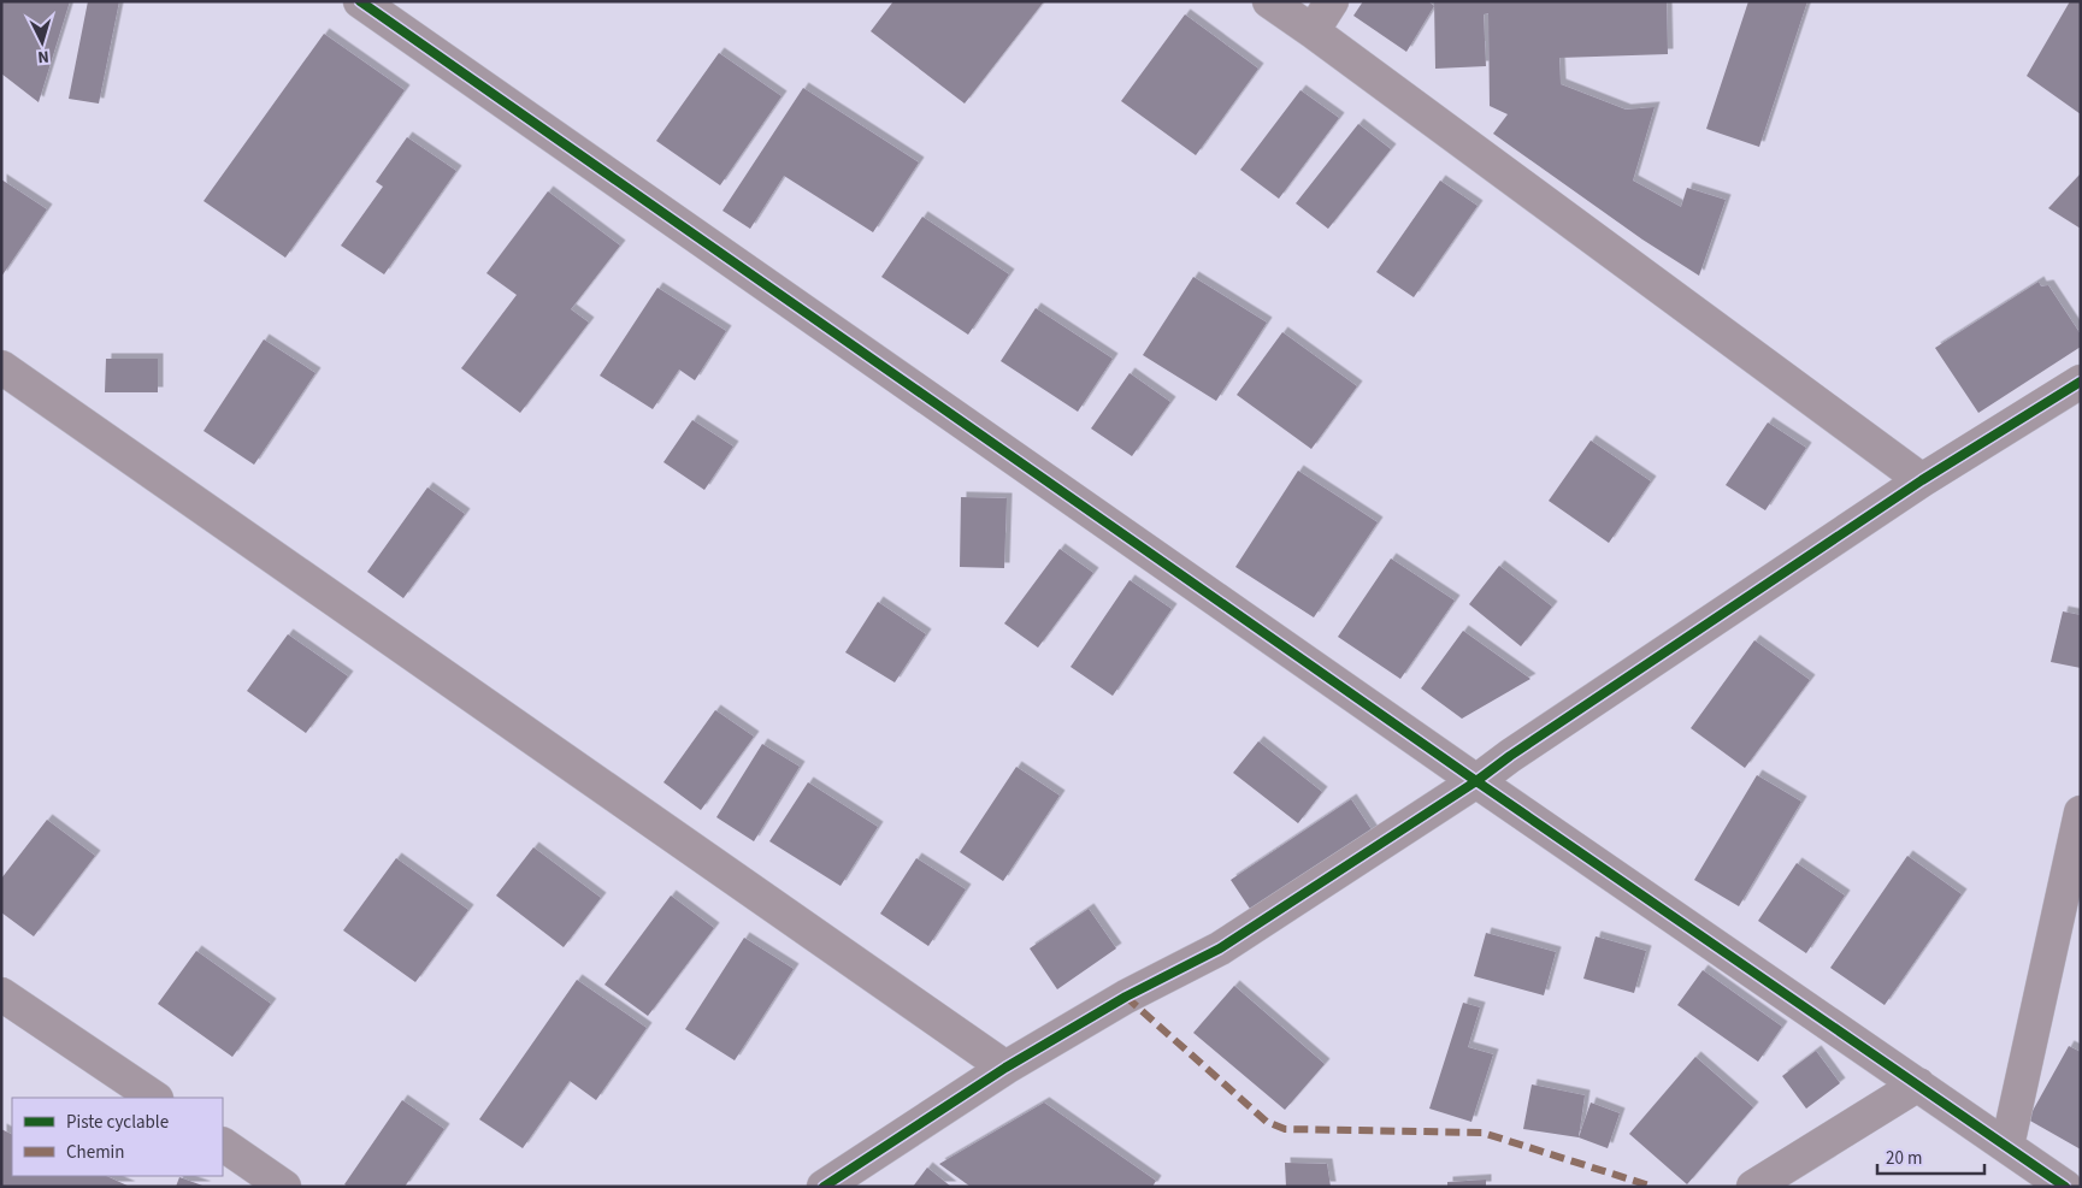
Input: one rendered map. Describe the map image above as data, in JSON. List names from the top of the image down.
{
  "legend": ["Piste cyclable", "Chemin"],
  "scale_bar": "20 m",
  "north": "bottom"
}
